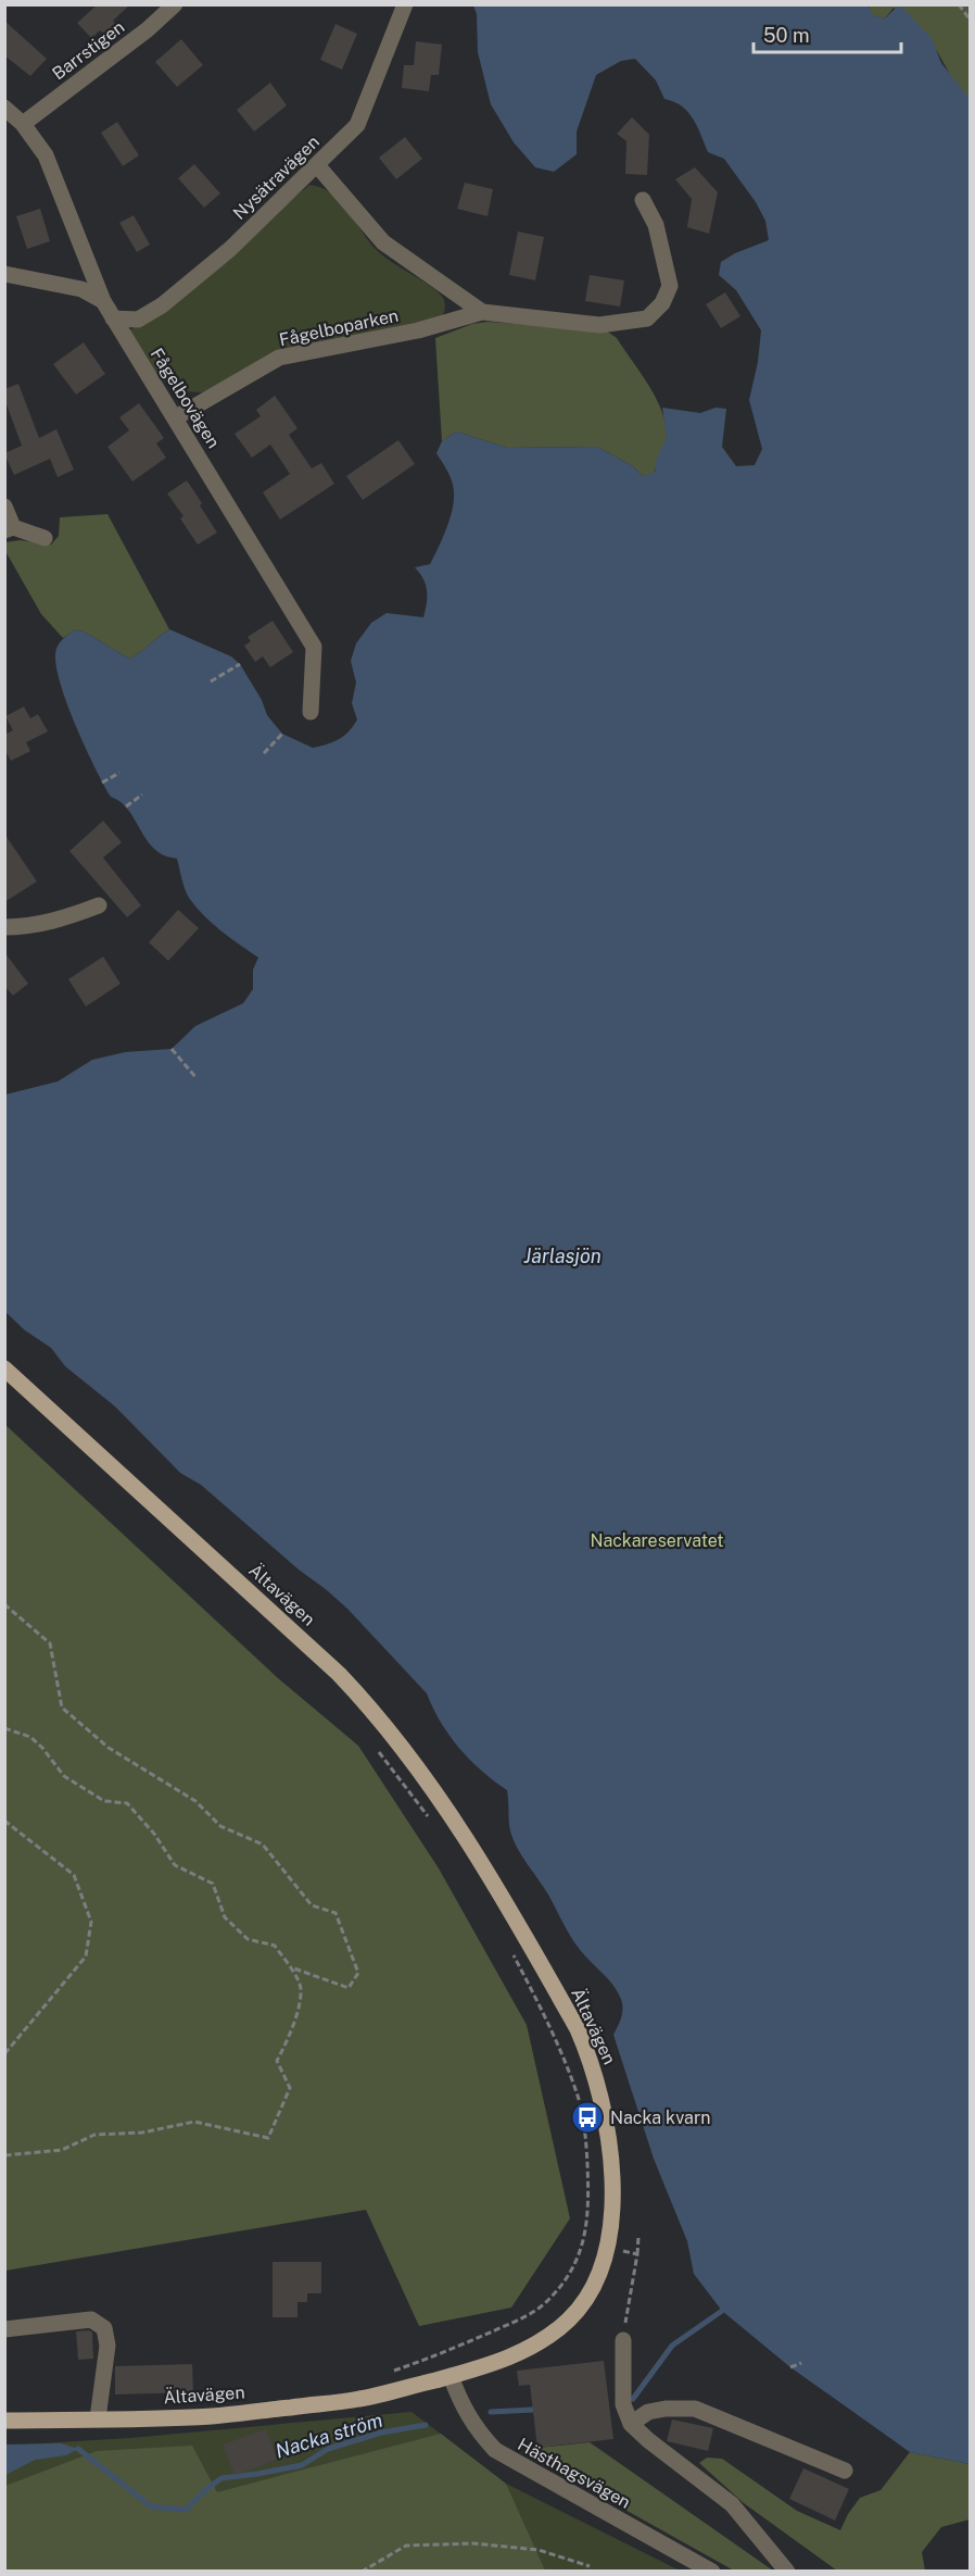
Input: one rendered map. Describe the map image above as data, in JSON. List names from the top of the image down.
{
  "streets": {
    "main road": ["Ältavägen"],
    "street": [
      "Barrstigen",
      "Nysätravägen",
      "Fågelboparken",
      "Fågelbovägen",
      "Hästhagsvägen"
    ]
  },
  "crossings": [
    ["Barrstigen", "Fågelbovägen"],
    ["Nysätravägen", "Fågelboparken"],
    ["Nysätravägen", "Fågelbovägen"],
    ["Fågelboparken", "Fågelbovägen"],
    ["Ältavägen", "Hästhagsvägen"]
  ],
  "water": ["Järlasjön", "Nacka ström"],
  "parks": ["Nackareservatet"],
  "places": {
    "bus stop": ["Nacka kvarn"]
  },
  "scale_bar": "50 m"
}
